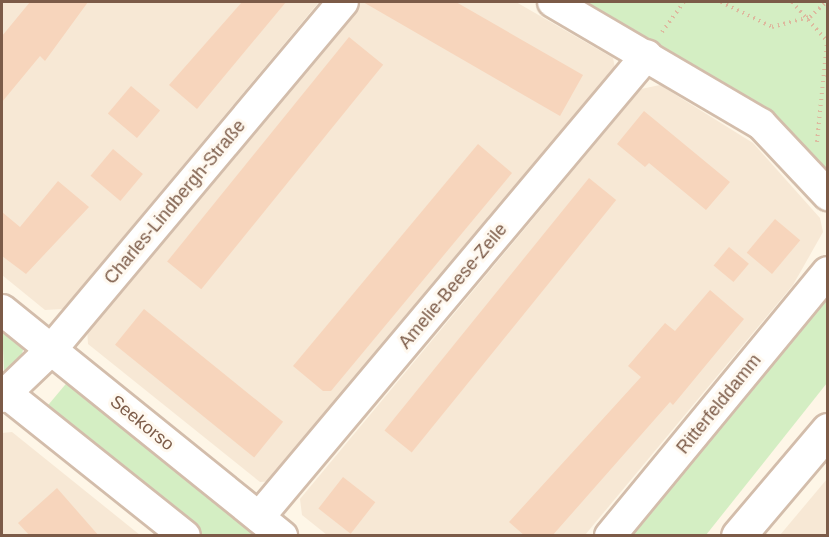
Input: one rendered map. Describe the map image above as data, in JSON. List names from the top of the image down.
{
  "streets": {
    "street": [
      "Charles-Lindbergh-Straße",
      "Amelie-Beese-Zeile",
      "Ritterfelddamm",
      "Seekorso"
    ]
  },
  "crossings": [
    ["Charles-Lindbergh-Straße", "Seekorso"],
    ["Amelie-Beese-Zeile", "Seekorso"]
  ]
}
